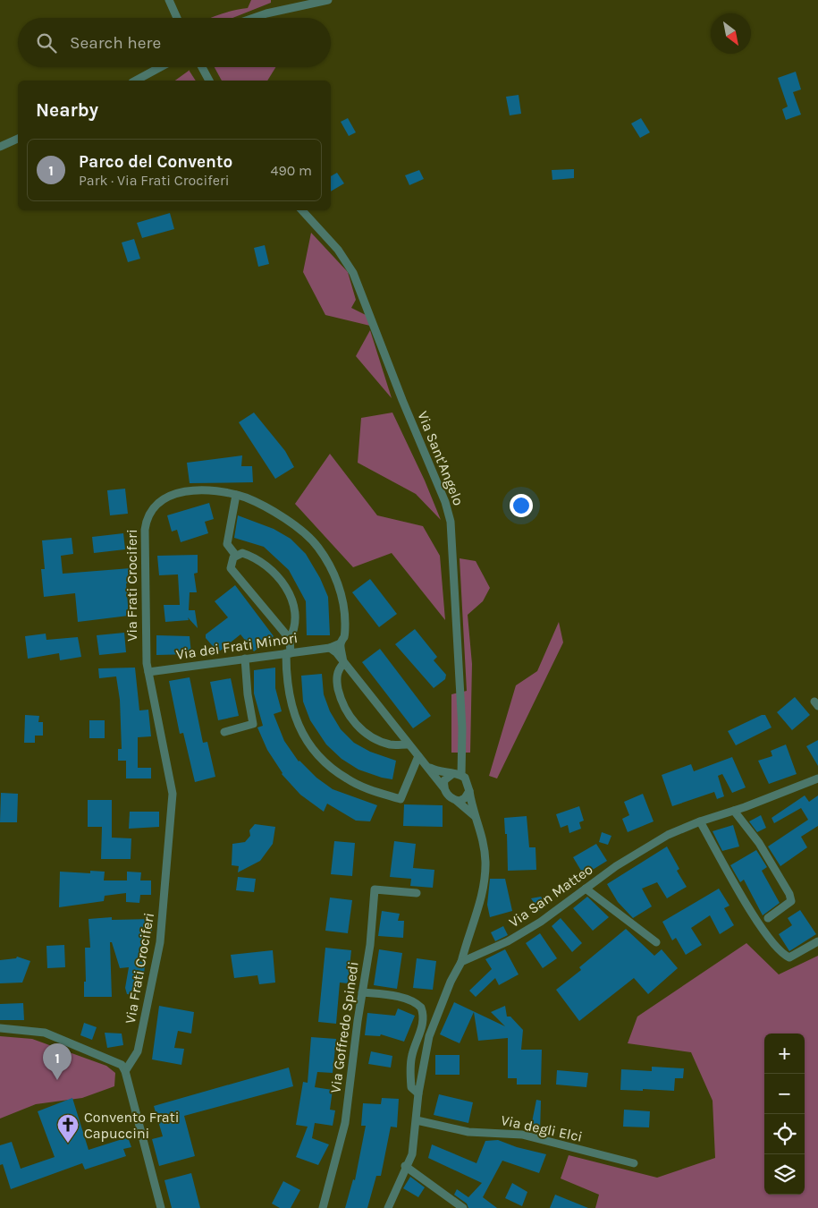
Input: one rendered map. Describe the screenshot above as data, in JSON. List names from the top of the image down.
{
  "streets": {
    "street": [
      "Via Sant'Angelo",
      "Via Frati Crociferi",
      "Via dei Frati Minori",
      "Via San Matteo",
      "Via Goffredo Spinedi",
      "Via degli Elci"
    ]
  },
  "crossings": [
    ["Via Sant'Angelo", "Via San Matteo"],
    ["Via Frati Crociferi", "Via dei Frati Minori"]
  ],
  "places": {
    "church": ["Convento Frati Capuccini"]
  },
  "north": "bottom right",
  "page": {
    "search": "Search here",
    "heading": "Nearby",
    "list": [
      {
        "mark": "1",
        "name": "Parco del Convento",
        "note": "Park · Via Frati Crociferi",
        "value": "490 m"
      }
    ],
    "map_buttons": ["+", "−"],
    "pins": "1"
  }
}
